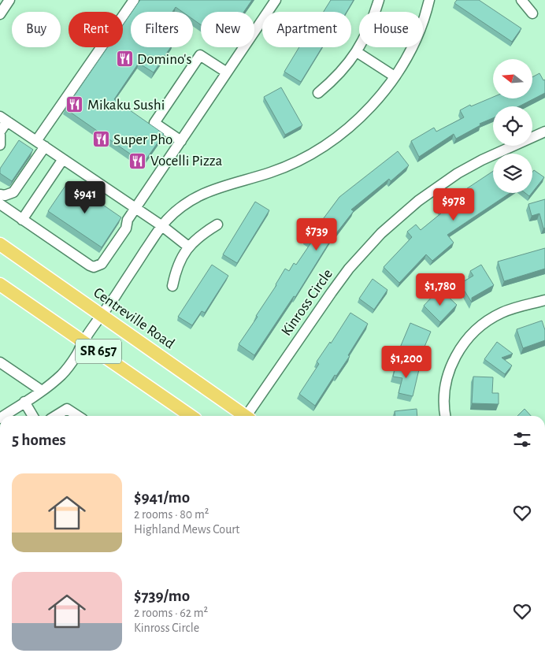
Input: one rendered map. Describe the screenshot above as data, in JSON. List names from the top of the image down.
{
  "streets": {
    "main road": ["Centreville Road", "SR 657"],
    "street": ["Kinross Circle"]
  },
  "places": {
    "restaurant": [
      "Domino's",
      "Mikaku Sushi",
      "Super Pho",
      "Vocelli Pizza"
    ]
  },
  "north": "left",
  "page": {
    "chip": [
      "Buy",
      "Rent",
      "Filters",
      "New",
      "Apartment",
      "House"
    ],
    "price": [
      "$941",
      "$978",
      "$739",
      "$1,780",
      "$1,200"
    ],
    "heading": "5 homes",
    "list": [
      {
        "name": "$941/mo",
        "note": "2 rooms · 80 m² · Highland Mews Court"
      },
      {
        "name": "$739/mo",
        "note": "2 rooms · 62 m² · Kinross Circle"
      }
    ]
  }
}
